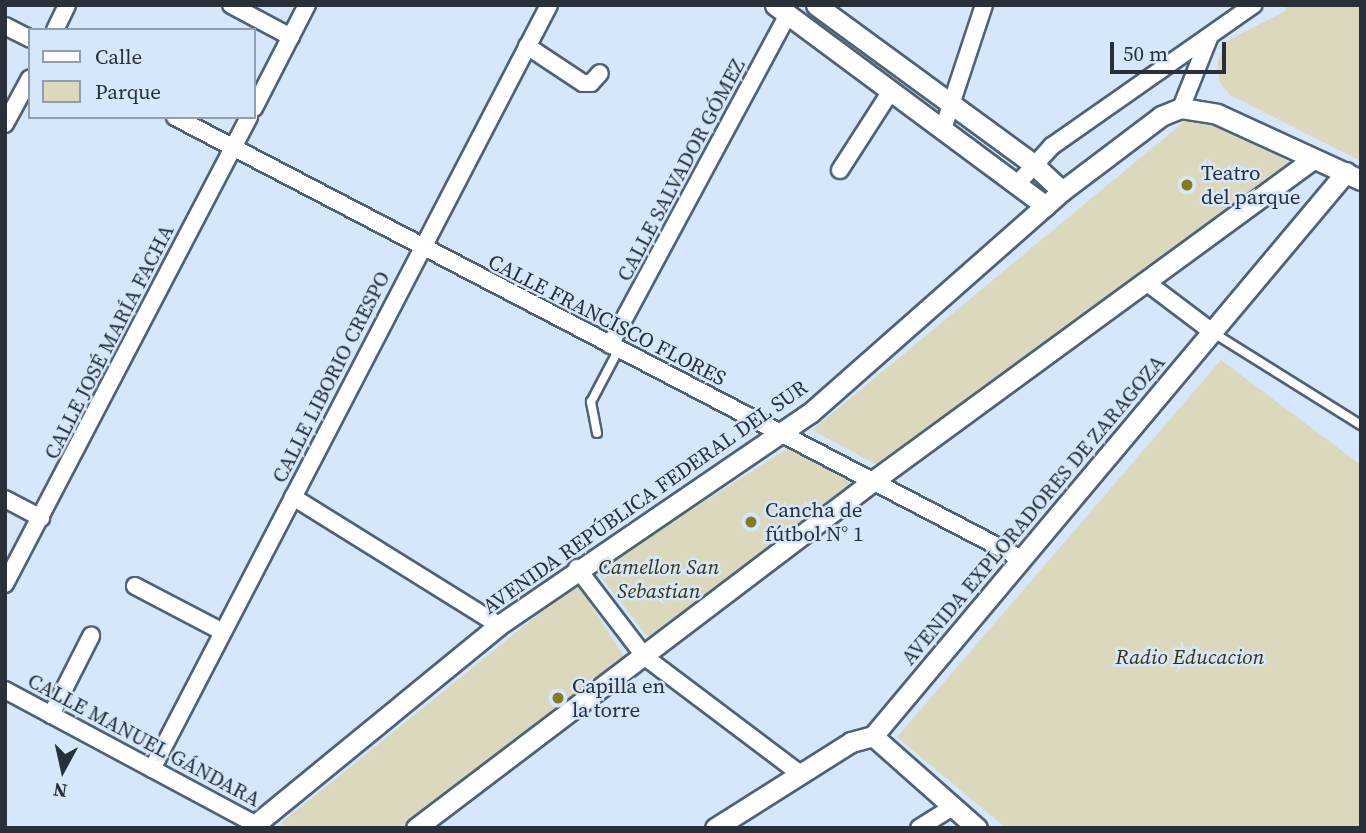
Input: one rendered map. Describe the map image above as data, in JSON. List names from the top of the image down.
{
  "streets": {
    "street": [
      "CALLE SALVADOR GÓMEZ",
      "CALLE FRANCISCO FLORES",
      "CALLE JOSÉ MARÍA FACHA",
      "CALLE LIBORIO CRESPO",
      "AVENIDA REPÚBLICA FEDERAL DEL SUR",
      "AVENIDA EXPLORADORES DE ZARAGOZA",
      "CALLE MANUEL GÁNDARA"
    ]
  },
  "crossings": [
    ["CALLE SALVADOR GÓMEZ", "CALLE FRANCISCO FLORES"],
    ["CALLE FRANCISCO FLORES", "CALLE JOSÉ MARÍA FACHA"],
    ["CALLE FRANCISCO FLORES", "CALLE LIBORIO CRESPO"],
    ["CALLE FRANCISCO FLORES", "AVENIDA REPÚBLICA FEDERAL DEL SUR"],
    ["CALLE FRANCISCO FLORES", "AVENIDA EXPLORADORES DE ZARAGOZA"],
    ["CALLE LIBORIO CRESPO", "CALLE MANUEL GÁNDARA"],
    ["AVENIDA REPÚBLICA FEDERAL DEL SUR", "CALLE MANUEL GÁNDARA"]
  ],
  "parks": ["Camellon San Sebastian", "Radio Educacion"],
  "places": ["Teatro del parque", "Cancha de fútbol N° 1", "Capilla en la torre"],
  "legend": ["Calle", "Parque"],
  "scale_bar": "50 m",
  "north": "bottom"
}
